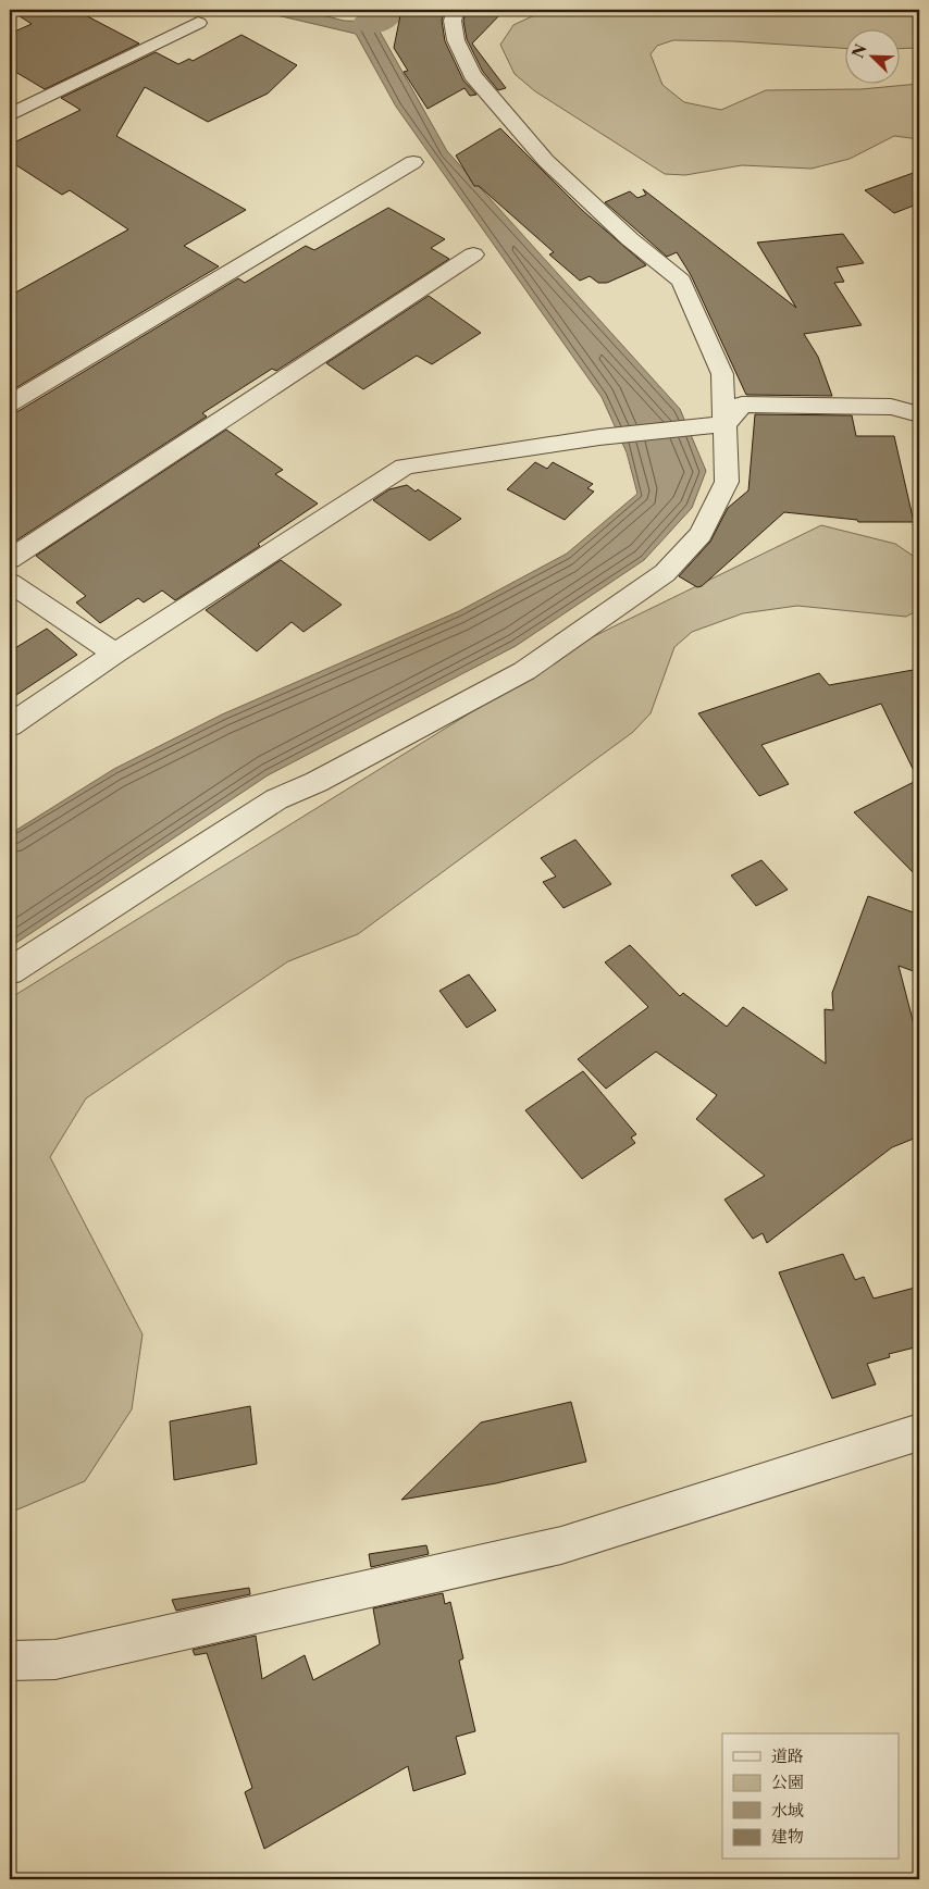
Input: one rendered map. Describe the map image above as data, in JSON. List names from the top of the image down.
{
  "legend": [
    "道路",
    "公園",
    "水域",
    "建物"
  ],
  "north": "top left"
}
